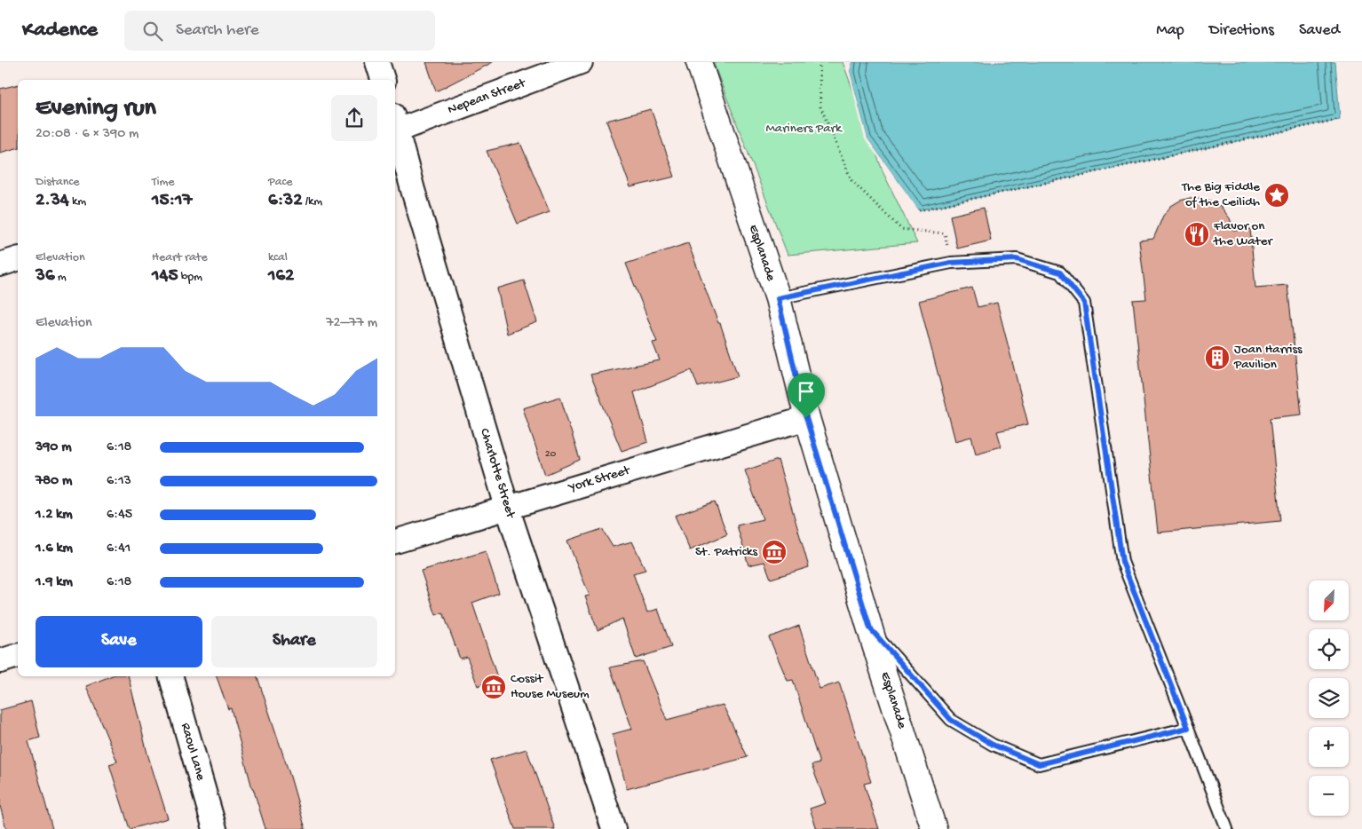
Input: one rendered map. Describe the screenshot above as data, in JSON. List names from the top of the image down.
{
  "streets": {
    "street": [
      "Nepean Street",
      "Esplanade",
      "Charlotte Street",
      "York Street",
      "Raoul Lane"
    ]
  },
  "crossings": [
    ["Esplanade", "York Street"],
    ["Charlotte Street", "York Street"]
  ],
  "parks": ["Mariners Park"],
  "places": {
    "place": ["The Big Fiddle of the Ceilidh"],
    "restaurant": ["Flavor on the Water"],
    "building": ["Joan Harriss Pavilion"],
    "museum": ["St. Patricks", "Cossit House Museum"]
  },
  "house_numbers": ["20"],
  "north": "bottom left",
  "page": {
    "header": "Kadence",
    "search": "Search here",
    "nav": ["Map", "Directions", "Saved"],
    "heading": ["Evening run", "20:08 · 6 × 390 m"],
    "stats": [
      ["Distance", "2.34 km"],
      ["Time", "15:17"],
      ["Pace", "6:32 /km"],
      ["Elevation", "36 m"],
      ["Heart rate", "145 bpm"],
      ["kcal", "162"]
    ],
    "chart": ["Elevation", "72–77 m"],
    "list": [
      {
        "name": "390 m",
        "note": "6:18"
      },
      {
        "name": "780 m",
        "note": "6:13"
      },
      {
        "name": "1.2 km",
        "note": "6:45"
      },
      {
        "name": "1.6 km",
        "note": "6:41"
      },
      {
        "name": "1.9 km",
        "note": "6:18"
      }
    ],
    "map_buttons": ["+", "−"],
    "buttons": ["Save", "Share"]
  }
}
